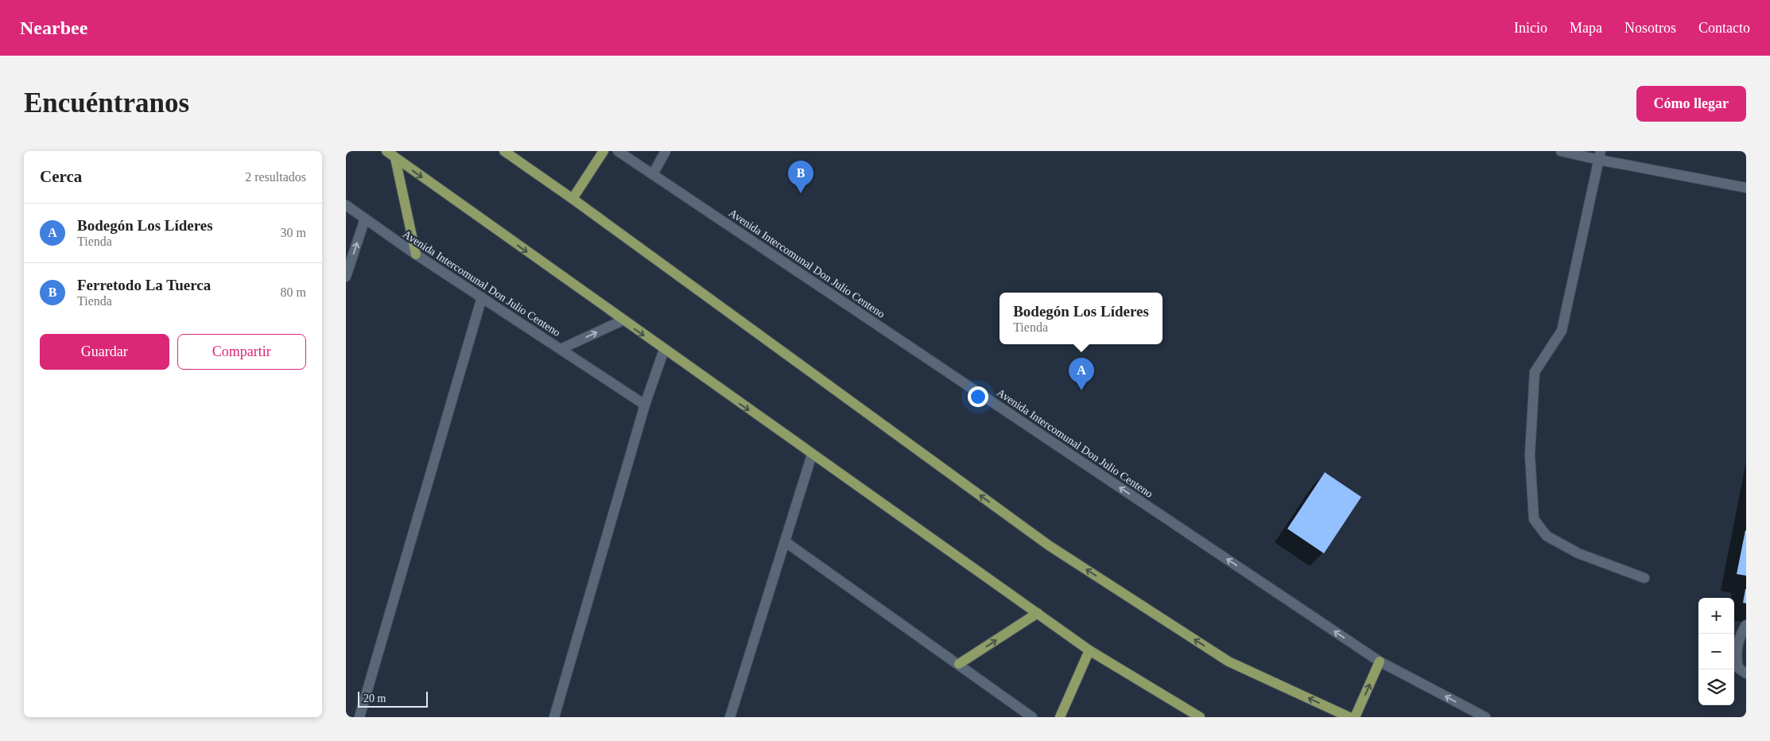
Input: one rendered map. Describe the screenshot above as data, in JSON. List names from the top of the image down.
{
  "streets": {
    "street": ["Avenida Intercomunal Don Julio Centeno"]
  },
  "one_way": ["Avenida Intercomunal Don Julio Centeno"],
  "scale_bar": "20 m",
  "page": {
    "header": "Nearbee",
    "nav": [
      "Inicio",
      "Mapa",
      "Nosotros",
      "Contacto"
    ],
    "buttons": [
      "Cómo llegar",
      ["Guardar", "Compartir"]
    ],
    "title": "Encuéntranos",
    "heading": ["Cerca", "2 resultados"],
    "pins": ["B", "A"],
    "list": [
      {
        "mark": "A",
        "name": "Bodegón Los Líderes",
        "note": "Tienda",
        "value": "30 m"
      },
      {
        "mark": "B",
        "name": "Ferretodo La Tuerca",
        "note": "Tienda",
        "value": "80 m"
      }
    ],
    "popup": ["Bodegón Los Líderes", "Tienda"],
    "map_buttons": ["+", "−"],
    "scale": "20 m"
  }
}
